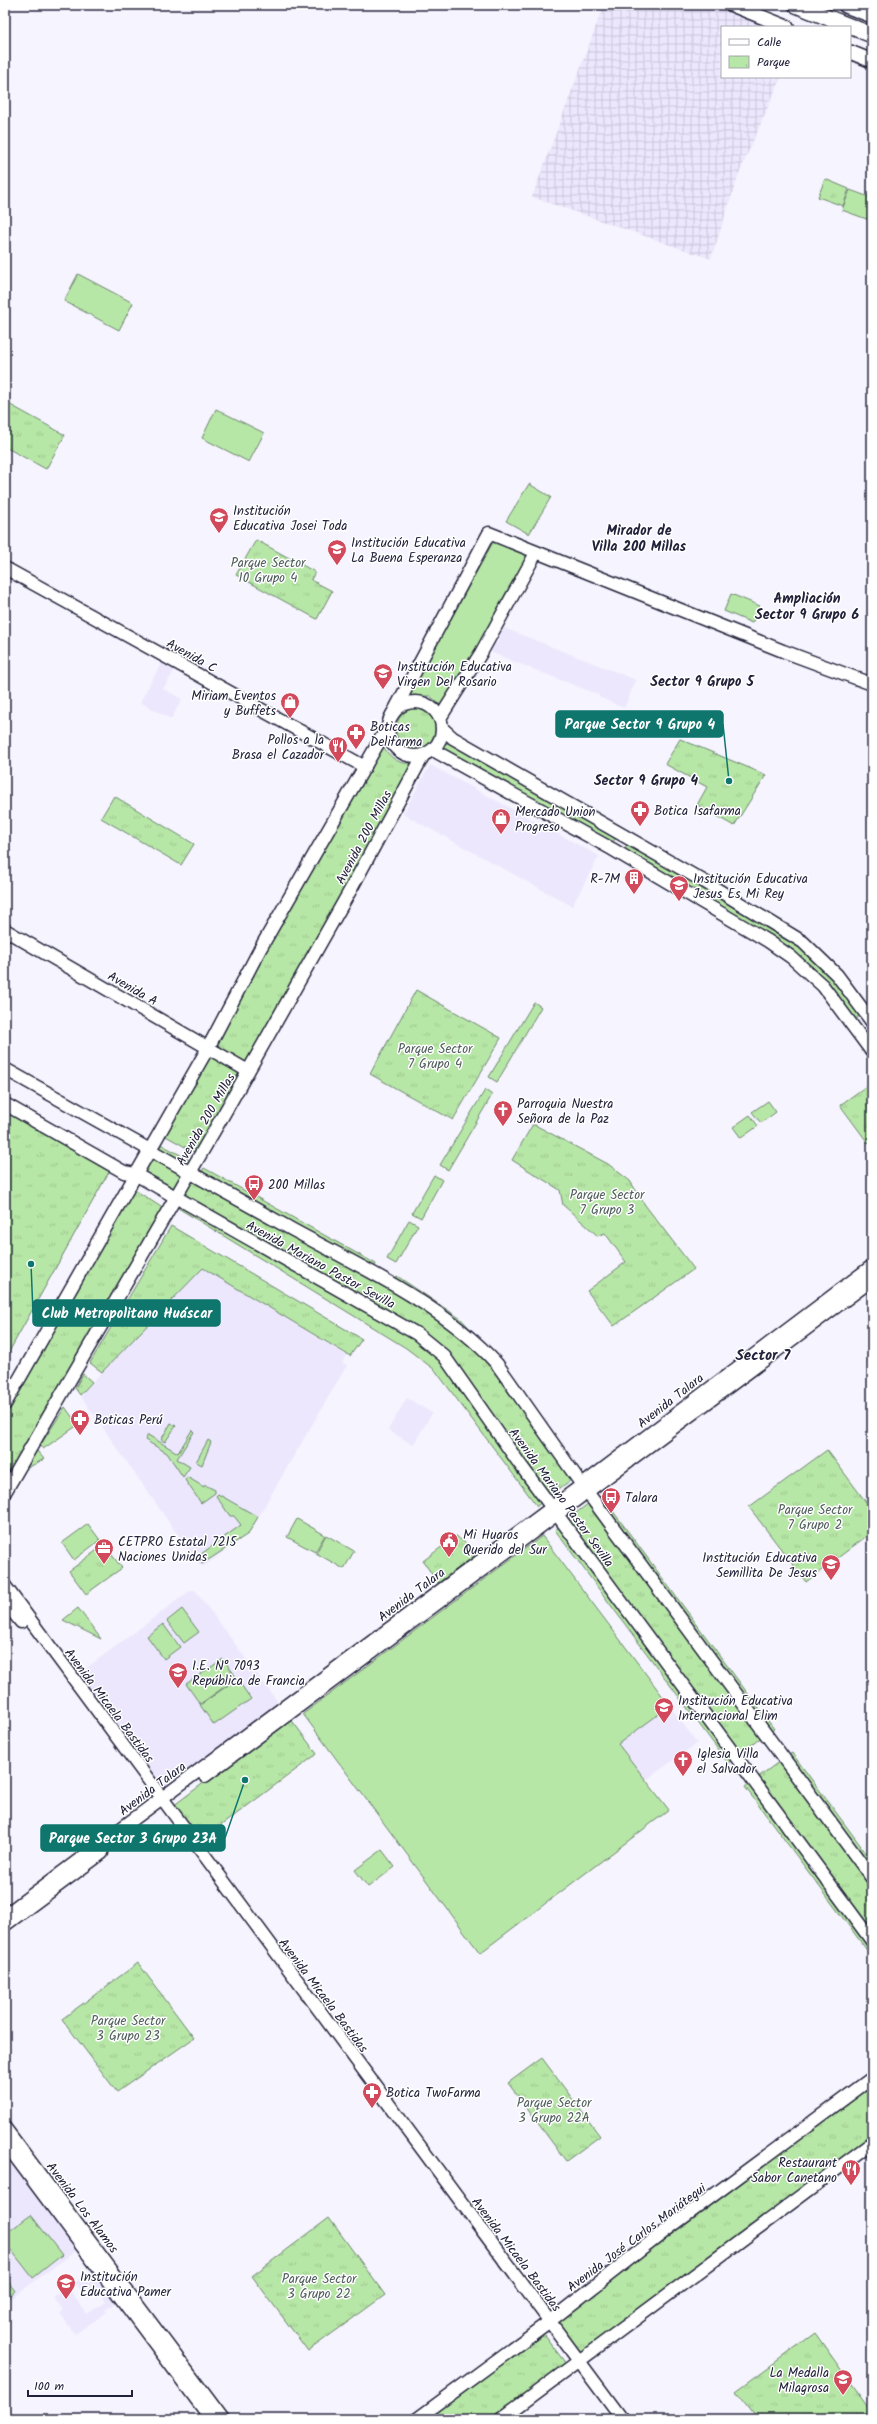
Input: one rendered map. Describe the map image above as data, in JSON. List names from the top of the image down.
{
  "streets": {
    "street": [
      "Avenida C",
      "Avenida 200 Millas",
      "Avenida A",
      "Avenida Mariano Pastor Sevilla",
      "Avenida Talara",
      "Avenida Micaela Bastidas",
      "Avenida Los Alamos",
      "Avenida José Carlos Mariátegui"
    ]
  },
  "crossings": [
    ["Avenida 200 Millas", "Avenida A"],
    ["Avenida 200 Millas", "Avenida Mariano Pastor Sevilla"],
    ["Avenida Mariano Pastor Sevilla", "Avenida Talara"],
    ["Avenida Talara", "Avenida Micaela Bastidas"],
    ["Avenida Micaela Bastidas", "Avenida José Carlos Mariátegui"]
  ],
  "districts": [
    "Mirador de Villa 200 Millas",
    "Ampliación Sector 9 Grupo 6",
    "Sector 9 Grupo 5",
    "Sector 9 Grupo 4",
    "Sector 7"
  ],
  "parks": [
    "Parque Sector 10 Grupo 4",
    "Parque Sector 7 Grupo 4",
    "Parque Sector 7 Grupo 3",
    "Parque Sector 7 Grupo 2",
    "Parque Sector 3 Grupo 23",
    "Parque Sector 3 Grupo 22A",
    "Parque Sector 3 Grupo 22"
  ],
  "places": {
    "school or university": [
      "Institución Educativa Josei Toda",
      "Institución Educativa La Buena Esperanza",
      "Institución Educativa Virgen Del Rosario",
      "Institución Educativa Jesus Es Mi Rey",
      "Institución Educativa Semillita De Jesus",
      "I.E. N° 7093 República de Francia",
      "Institución Educativa Internacional Elim",
      "Institución Educativa Pamer",
      "La Medalla Milagrosa"
    ],
    "shop": ["Miriam Eventos y Buffets", "Mercado Union Progreso"],
    "pharmacy": [
      "Boticas Delifarma",
      "Botica Isafarma",
      "Boticas Perú",
      "Botica TwoFarma"
    ],
    "restaurant": ["Pollos a la Brasa el Cazador", "Restaurant Sabor Canetano"],
    "other": ["Parque Sector 9 Grupo 4", "Club Metropolitano Huáscar", "Parque Sector 3 Grupo 23A"],
    "building": ["R-7M"],
    "church": ["Parroquia Nuestra Señora de la Paz", "Iglesia Villa el Salvador"],
    "bus stop": ["200 Millas", "Talara"],
    "public building": ["Mi Huaros Querido del Sur"],
    "office": ["CETPRO Estatal 7215 Naciones Unidas"]
  },
  "legend": ["Calle", "Parque"],
  "scale_bar": "100 m"
}
